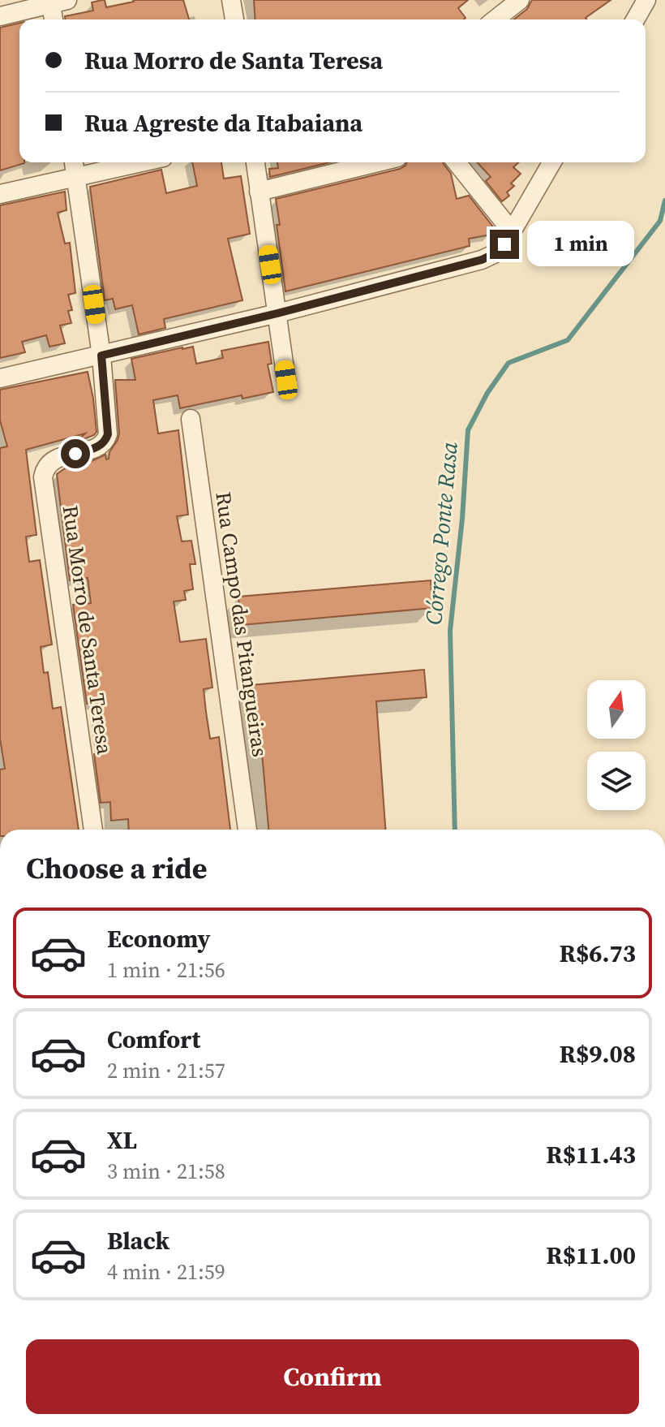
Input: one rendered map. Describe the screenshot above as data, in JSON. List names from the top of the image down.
{
  "streets": {
    "street": ["Rua Campo das Pitangueiras", "Rua Morro de Santa Teresa"]
  },
  "water": ["Córrego Ponte Rasa"],
  "north": "top",
  "page": {
    "banner": ["Rua Morro de Santa Teresa", "Rua Agreste da Itabaiana"],
    "bubble": "1 min",
    "heading": "Choose a ride",
    "list": [
      {
        "name": "Economy",
        "note": "1 min · 21:56",
        "value": "R$6.73"
      },
      {
        "name": "Comfort",
        "note": "2 min · 21:57",
        "value": "R$9.08"
      },
      {
        "name": "XL",
        "note": "3 min · 21:58",
        "value": "R$11.43"
      },
      {
        "name": "Black",
        "note": "4 min · 21:59",
        "value": "R$11.00"
      }
    ],
    "buttons": "Confirm"
  }
}
